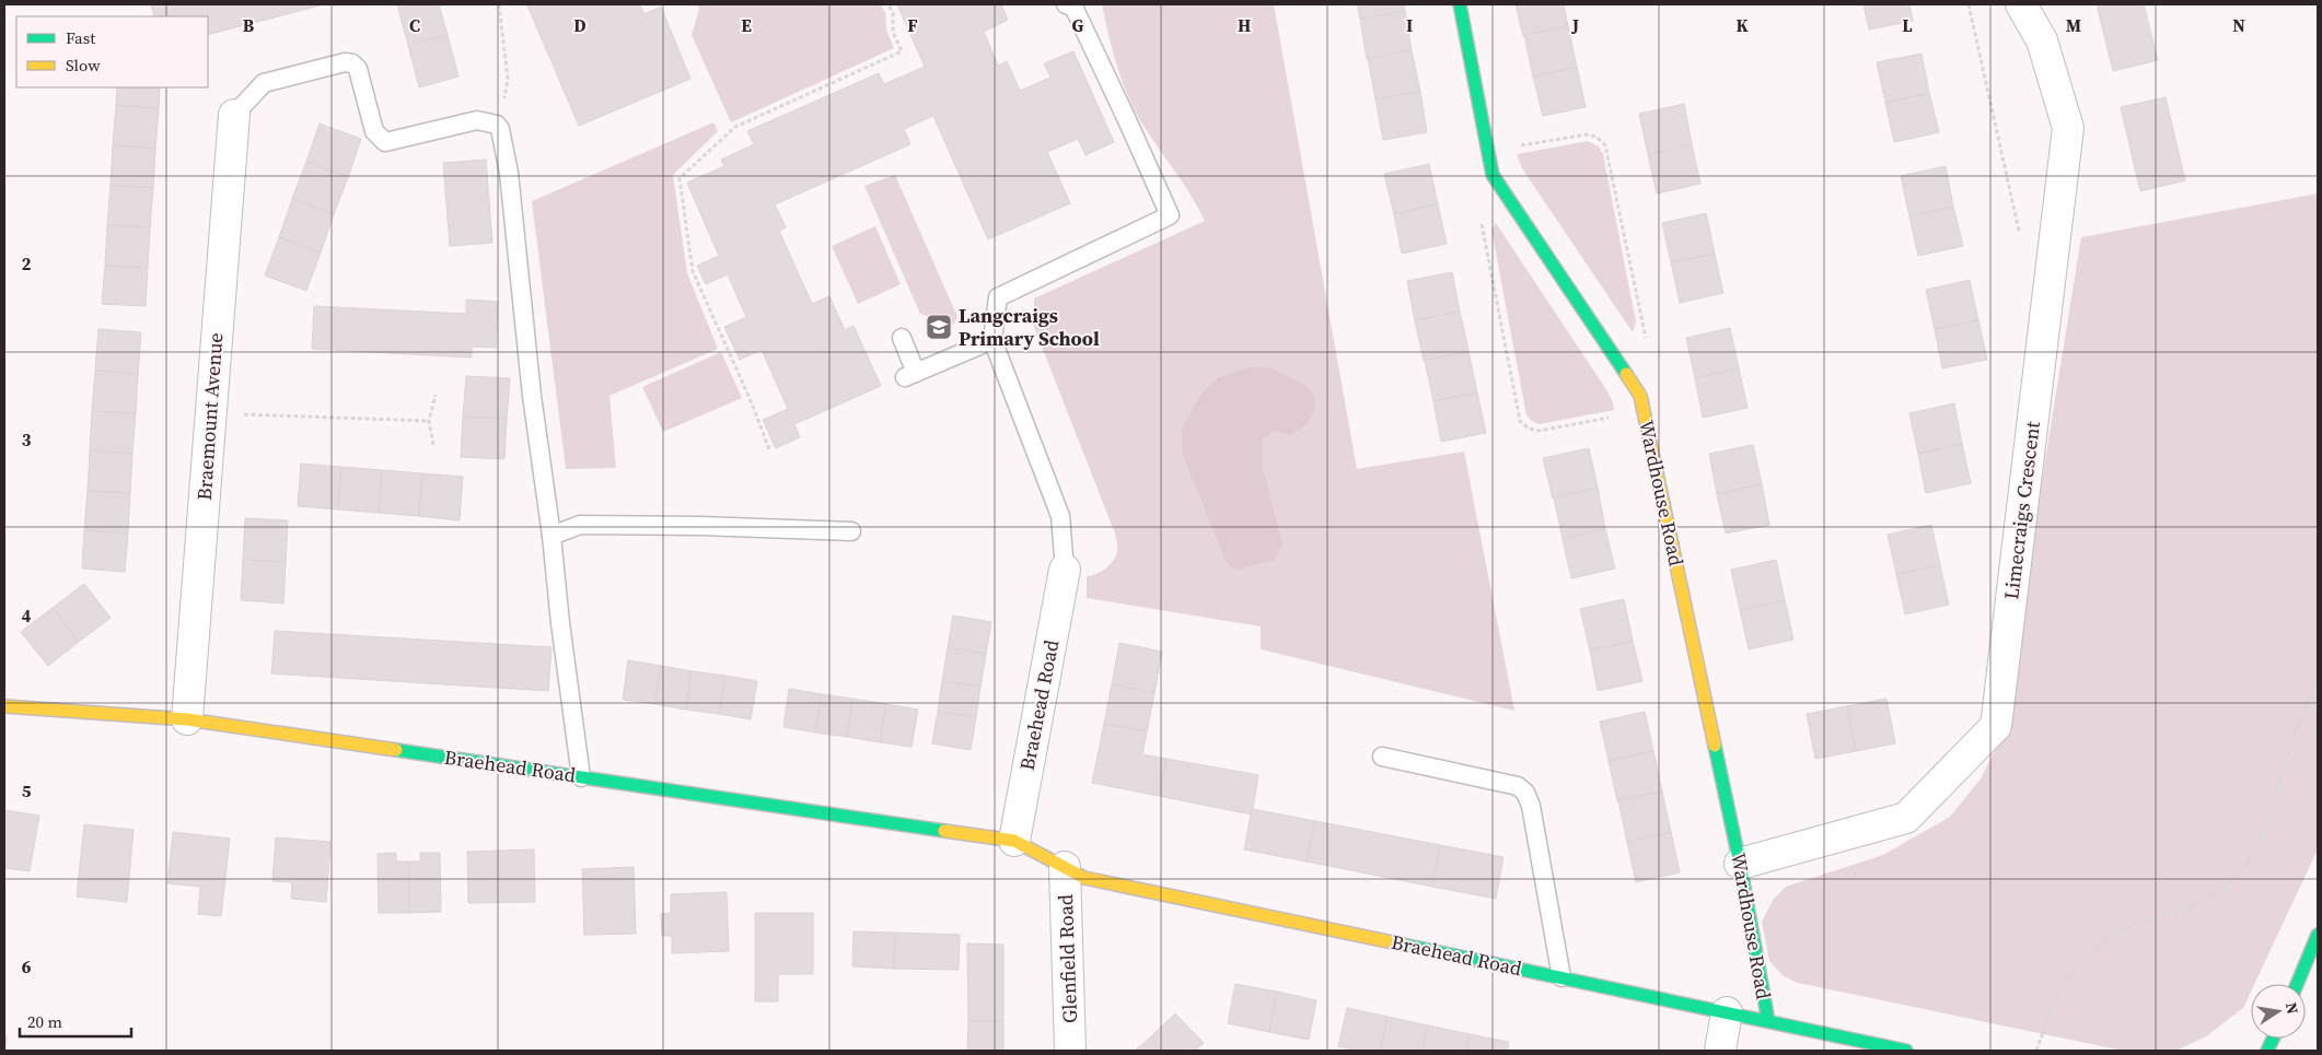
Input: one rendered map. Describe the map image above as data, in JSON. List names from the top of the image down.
{
  "streets": {
    "street": [
      "Braemount Avenue",
      "Wardhouse Road",
      "Limecraigs Crescent",
      "Braehead Road",
      "Glenfield Road"
    ]
  },
  "crossings": [
    ["Braemount Avenue", "Braehead Road"],
    ["Wardhouse Road", "Limecraigs Crescent"],
    ["Wardhouse Road", "Braehead Road"],
    ["Braehead Road", "Glenfield Road"]
  ],
  "places": {
    "school or university": ["Langcraigs Primary School"]
  },
  "legend": ["Fast", "Slow"],
  "scale_bar": "20 m",
  "north": "right",
  "grid": {
    "columns": [
      "B",
      "C",
      "D",
      "E",
      "F",
      "G",
      "H",
      "I",
      "J",
      "K",
      "L",
      "M",
      "N"
    ],
    "rows": [
      "2",
      "3",
      "4",
      "5",
      "6"
    ]
  }
}
